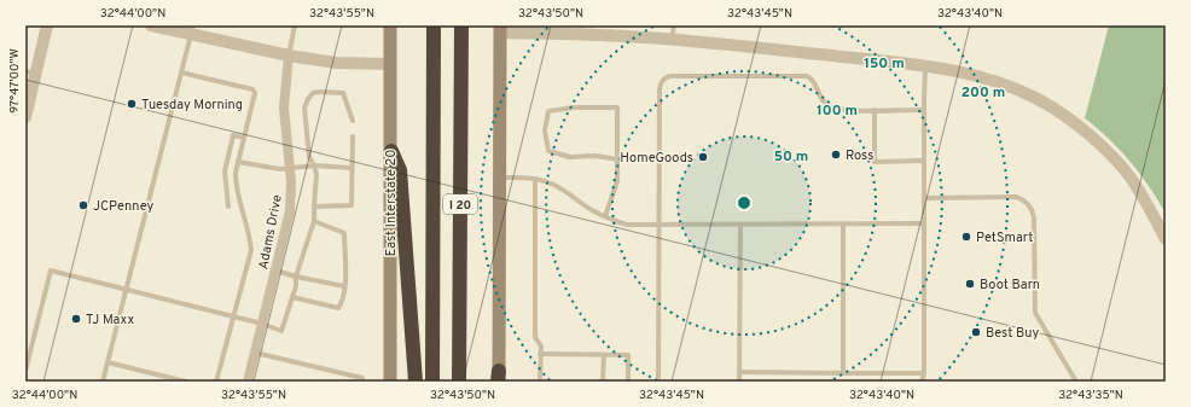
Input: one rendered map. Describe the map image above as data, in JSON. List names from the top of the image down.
{
  "streets": {
    "highway": ["I 20"],
    "main road": ["East Interstate 20"],
    "street": ["Adams Drive"]
  },
  "places": [
    "Tuesday Morning",
    "Ross",
    "HomeGoods",
    "JCPenney",
    "PetSmart",
    "Boot Barn",
    "TJ Maxx",
    "Best Buy"
  ],
  "coordinates": [
    "32°44'00\"N",
    "32°43'55\"N",
    "32°43'50\"N",
    "32°43'45\"N",
    "32°43'40\"N",
    "97°47'00\"W",
    "32°43'35\"N"
  ],
  "rings": [
    "150 m",
    "200 m",
    "100 m",
    "50 m"
  ]
}
